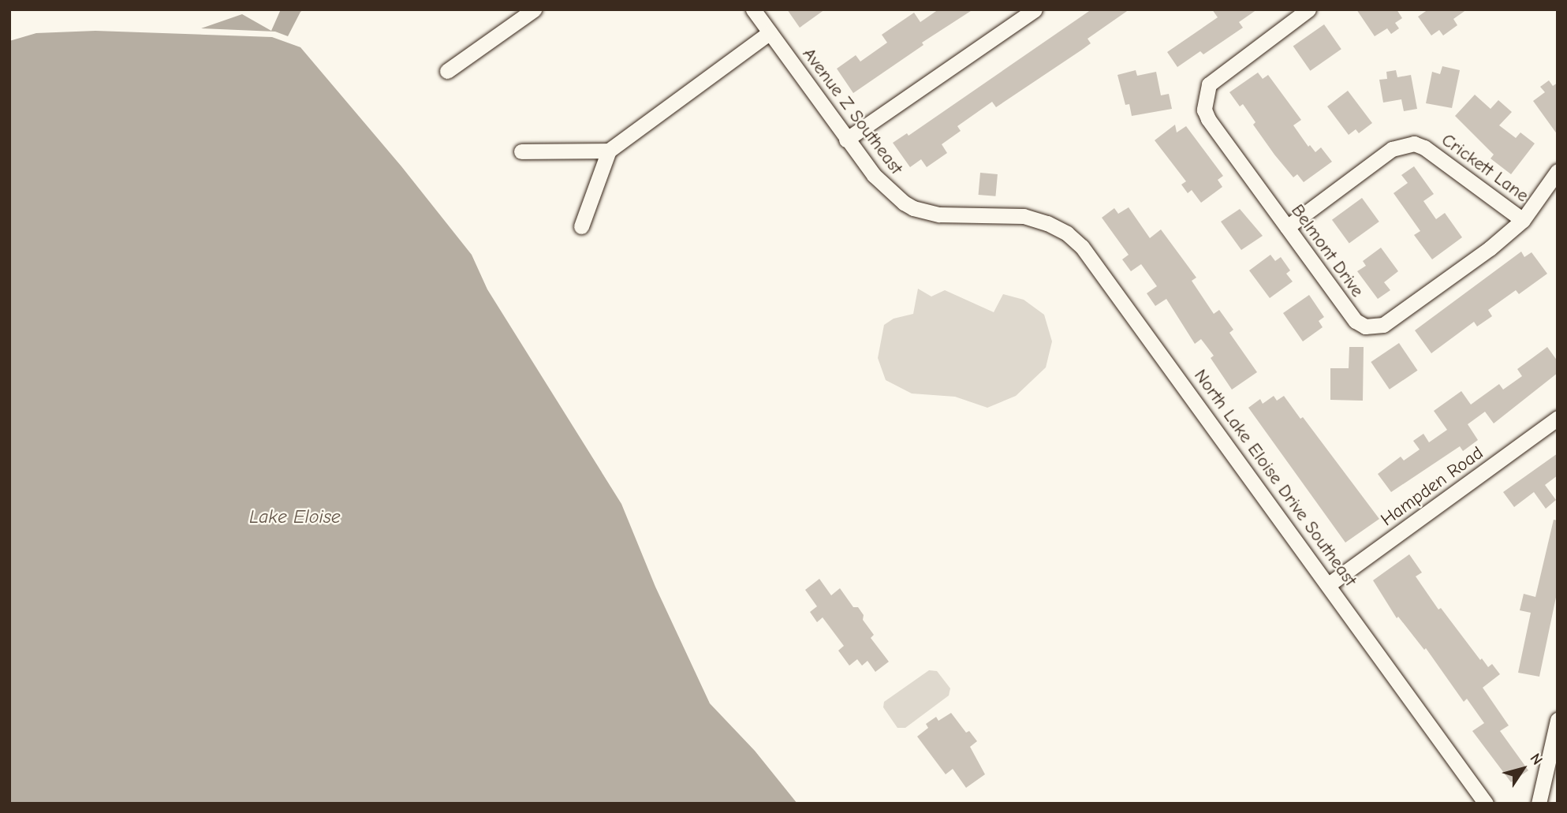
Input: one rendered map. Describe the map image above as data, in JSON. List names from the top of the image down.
{
  "streets": {
    "street": [
      "Avenue Z Southeast",
      "Crickett Lane",
      "Belmont Drive",
      "North Lake Eloise Drive Southeast",
      "Hampden Road"
    ]
  },
  "crossings": [
    ["Avenue Z Southeast", "North Lake Eloise Drive Southeast"],
    ["Crickett Lane", "Belmont Drive"],
    ["North Lake Eloise Drive Southeast", "Hampden Road"]
  ],
  "water": ["Lake Eloise"],
  "north": "top right"
}
